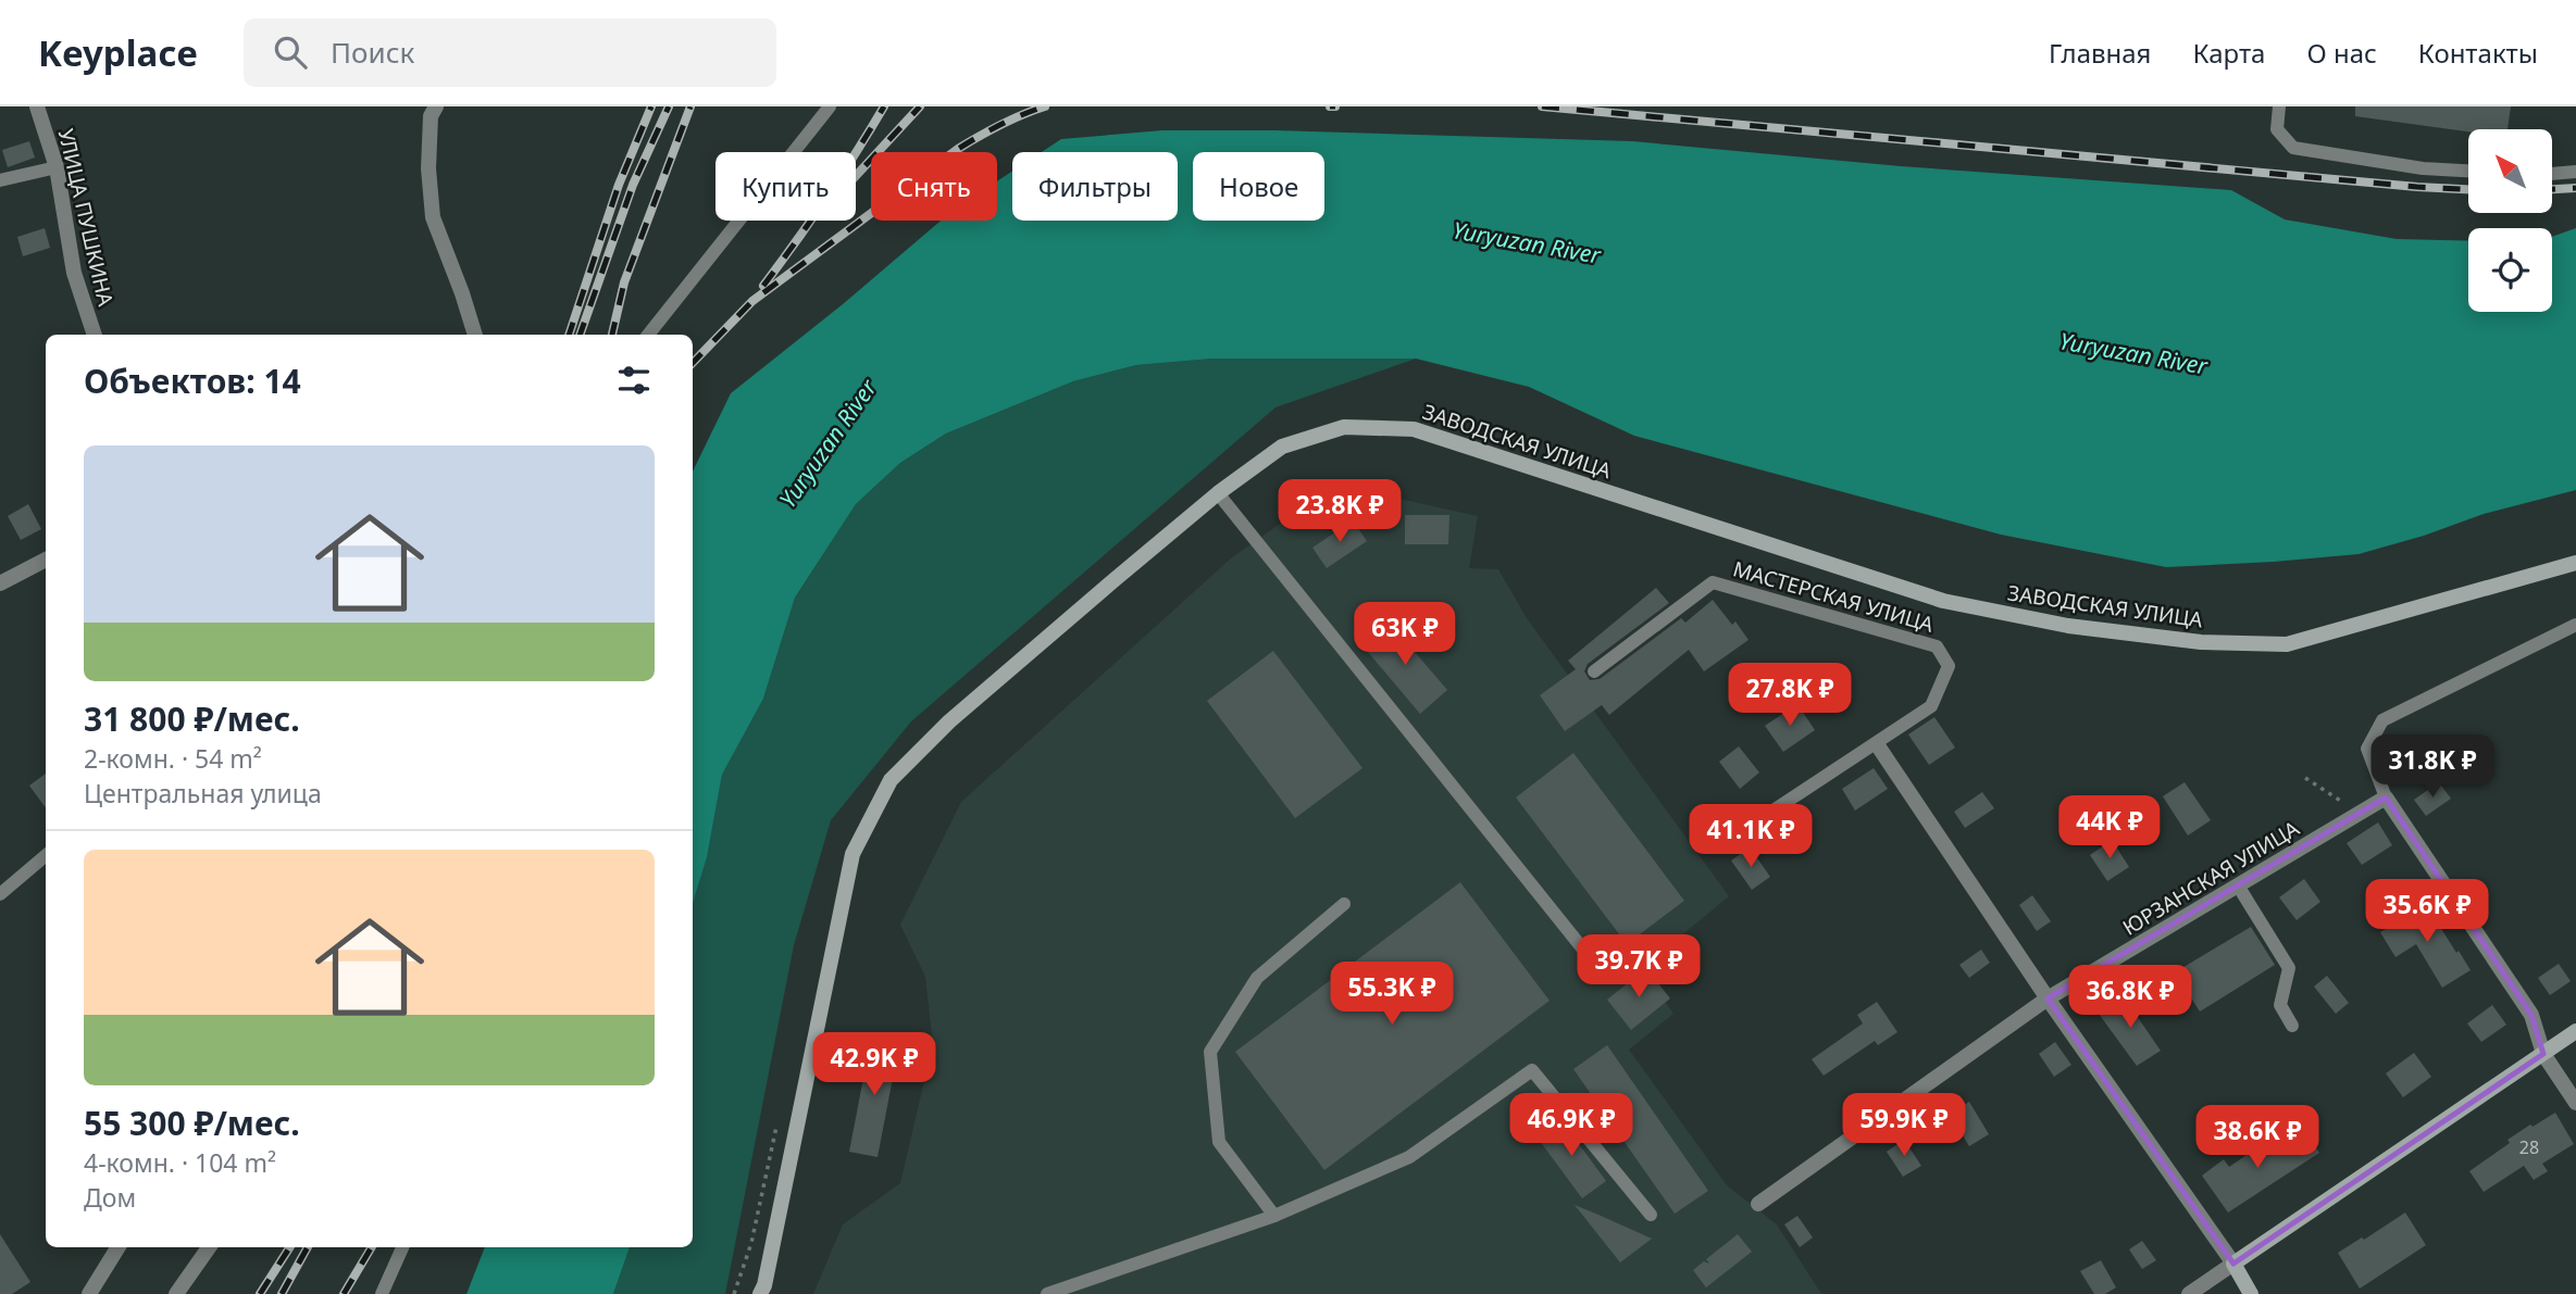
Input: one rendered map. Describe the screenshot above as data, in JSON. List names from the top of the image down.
{
  "streets": {
    "street": ["УЛИЦА ПУШКИНА", "ЗАВОДСКАЯ УЛИЦА", "ЮРЗАНСКАЯ УЛИЦА"],
    "lane": ["МАСТЕРСКАЯ УЛИЦА"]
  },
  "water": ["Yuryuzan River"],
  "house_numbers": ["28"],
  "north": "top left",
  "page": {
    "header": "Keyplace",
    "search": "Поиск",
    "nav": [
      "Главная",
      "Карта",
      "О нас",
      "Контакты"
    ],
    "chip": [
      "Купить",
      "Снять",
      "Фильтры",
      "Новое"
    ],
    "heading": "Объектов: 14",
    "list": [
      {
        "name": "31 800 ₽/мес.",
        "note": "2-комн. · 54 m² · Центральная улица"
      },
      {
        "name": "55 300 ₽/мес.",
        "note": "4-комн. · 104 m² · Дом"
      }
    ],
    "price": [
      "23.8K ₽",
      "63K ₽",
      "27.8K ₽",
      "31.8K ₽",
      "44K ₽",
      "41.1K ₽",
      "35.6K ₽",
      "39.7K ₽",
      "55.3K ₽",
      "36.8K ₽",
      "42.9K ₽",
      "46.9K ₽",
      "59.9K ₽",
      "38.6K ₽"
    ]
  }
}
